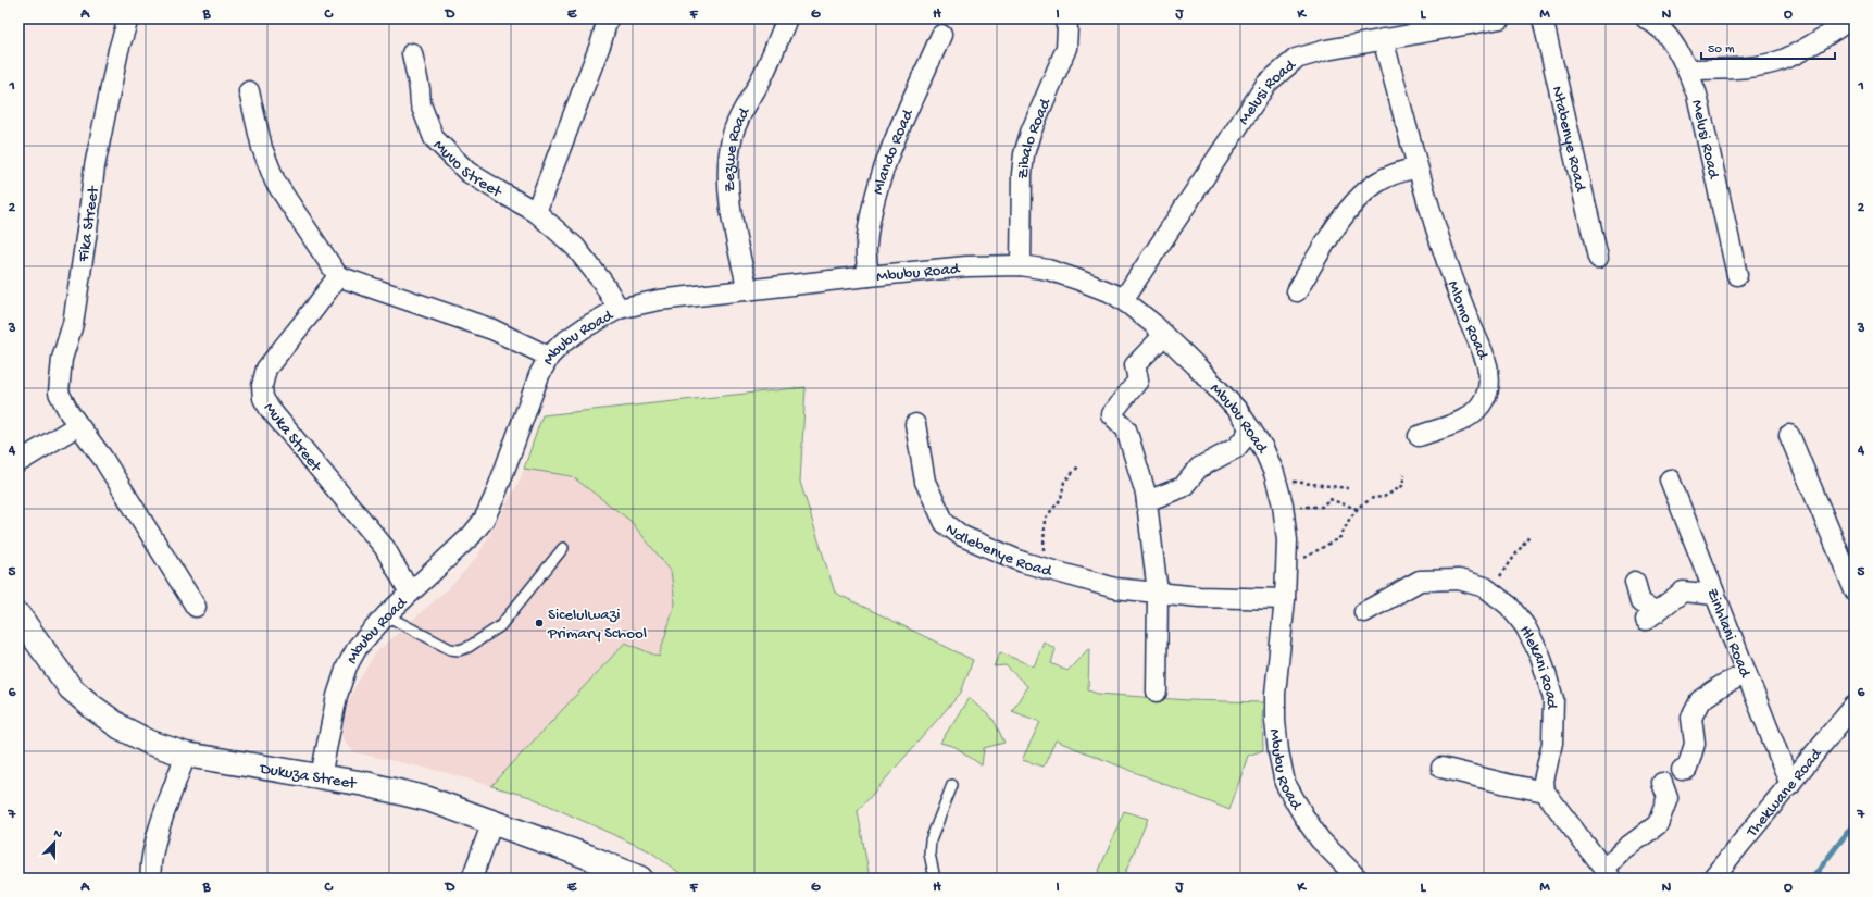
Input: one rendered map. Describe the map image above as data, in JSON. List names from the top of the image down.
{
  "streets": {
    "main road": ["Dukuza Street"],
    "street": [
      "Melusi Road",
      "Ntabenye Road",
      "Zibalo Road",
      "Zezwe Road",
      "Mlando Road",
      "Muvo Street",
      "Fika Street",
      "Mbubu Road",
      "Mlomo Road",
      "Muka Street",
      "Ndlebenye Road",
      "Zinhlani Road",
      "Hlekani Road",
      "Thekwane Road"
    ]
  },
  "crossings": [
    ["Melusi Road", "Mbubu Road"],
    ["Melusi Road", "Mlomo Road"],
    ["Zibalo Road", "Mbubu Road"],
    ["Zezwe Road", "Mbubu Road"],
    ["Mlando Road", "Mbubu Road"],
    ["Muvo Street", "Mbubu Road"],
    ["Mbubu Road", "Muka Street"],
    ["Mbubu Road", "Ndlebenye Road"],
    ["Mbubu Road", "Dukuza Street"],
    ["Zinhlani Road", "Thekwane Road"]
  ],
  "places": ["Sicelulwazi Primary School"],
  "scale_bar": "50 m",
  "north": "top",
  "grid": {
    "columns": [
      "A",
      "B",
      "C",
      "D",
      "E",
      "F",
      "G",
      "H",
      "I",
      "J",
      "K",
      "L",
      "M",
      "N",
      "O"
    ],
    "rows": [
      "1",
      "2",
      "3",
      "4",
      "5",
      "6",
      "7"
    ]
  }
}
